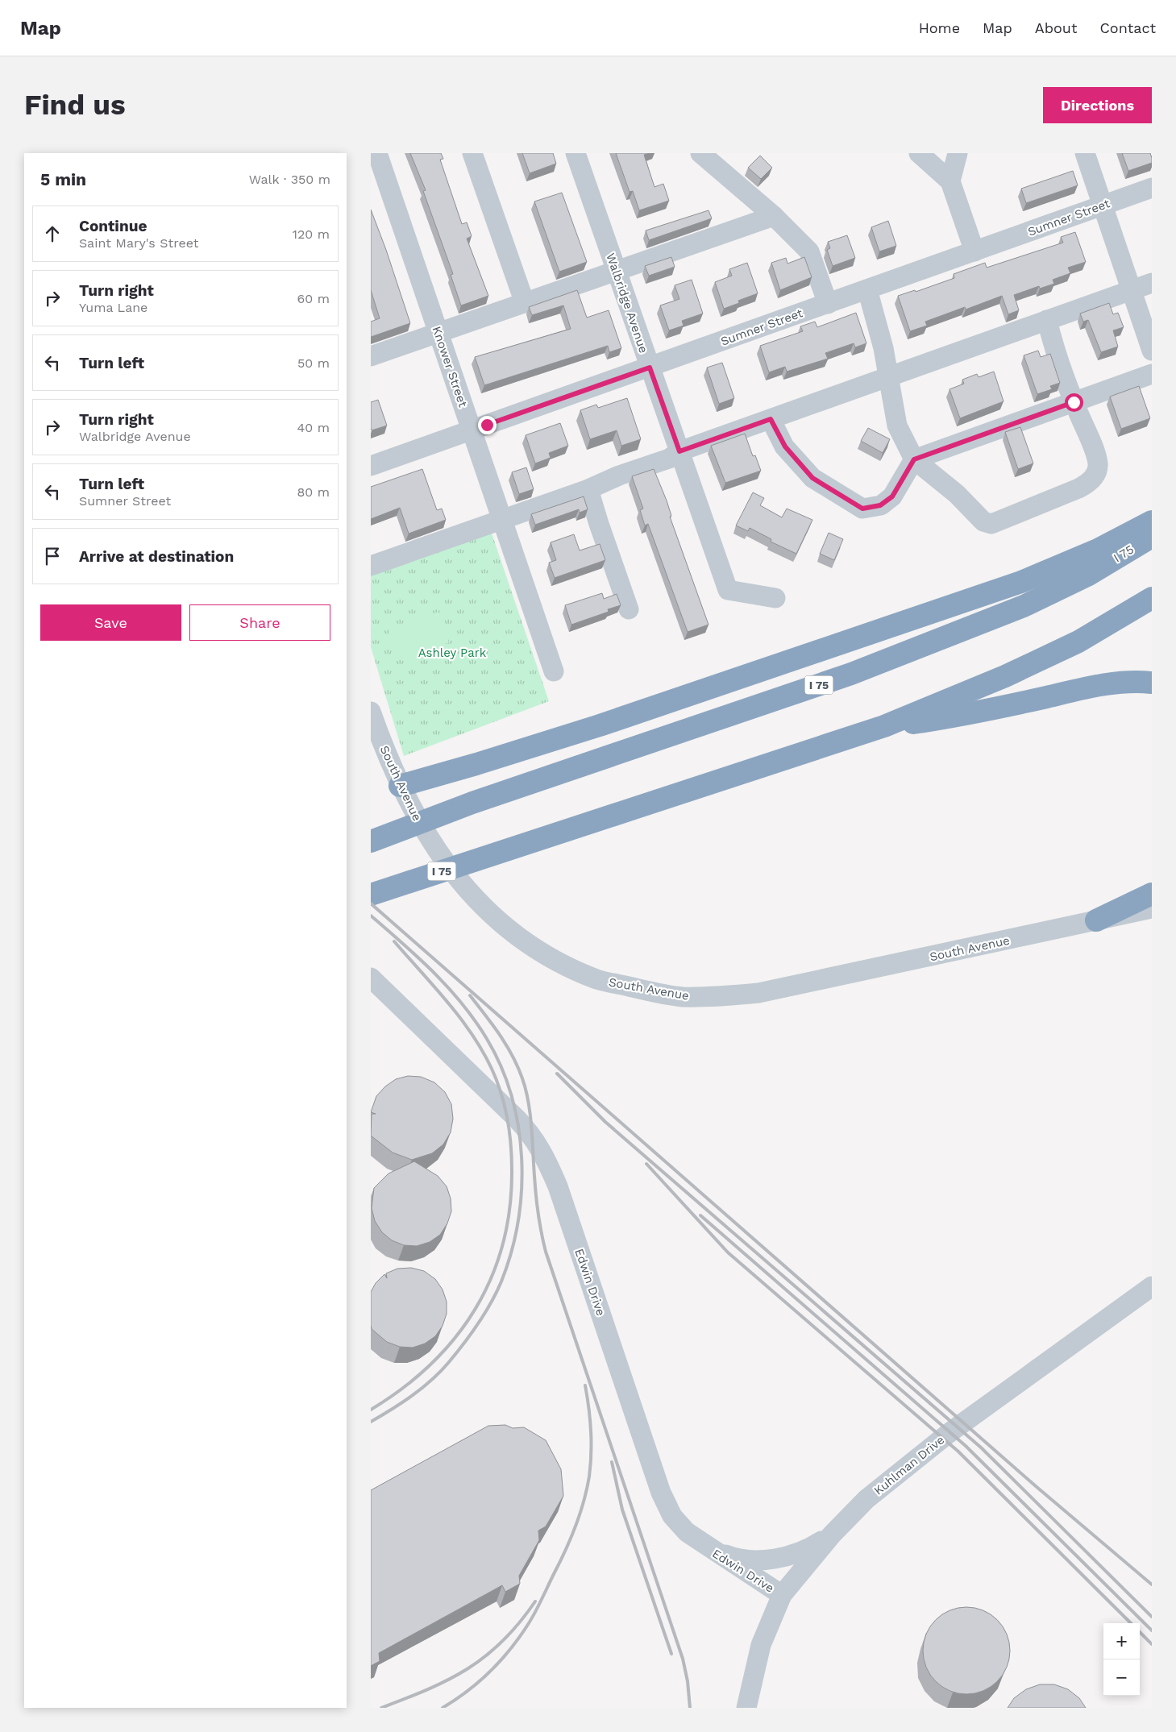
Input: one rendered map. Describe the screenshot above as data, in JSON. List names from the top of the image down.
{
  "streets": {
    "highway": ["I 75"],
    "street": [
      "Sumner Street",
      "Walbridge Avenue",
      "Knower Street",
      "South Avenue",
      "Edwin Drive",
      "Kuhlman Drive"
    ]
  },
  "crossings": [
    ["Sumner Street", "Walbridge Avenue"],
    ["Sumner Street", "Knower Street"],
    ["Edwin Drive", "Kuhlman Drive"]
  ],
  "parks": ["Ashley Park"],
  "page": {
    "header": "Map",
    "nav": [
      "Home",
      "Map",
      "About",
      "Contact"
    ],
    "buttons": [
      "Directions",
      ["Save", "Share"]
    ],
    "title": "Find us",
    "heading": ["5 min", "Walk · 350 m"],
    "list": [
      ["Continue", "Saint Mary's Street", "120 m"],
      ["Turn right", "Yuma Lane", "60 m"],
      ["Turn left", "50 m"],
      ["Turn right", "Walbridge Avenue", "40 m"],
      ["Turn left", "Sumner Street", "80 m"],
      "Arrive at destination"
    ],
    "map_buttons": ["+", "−"]
  }
}
